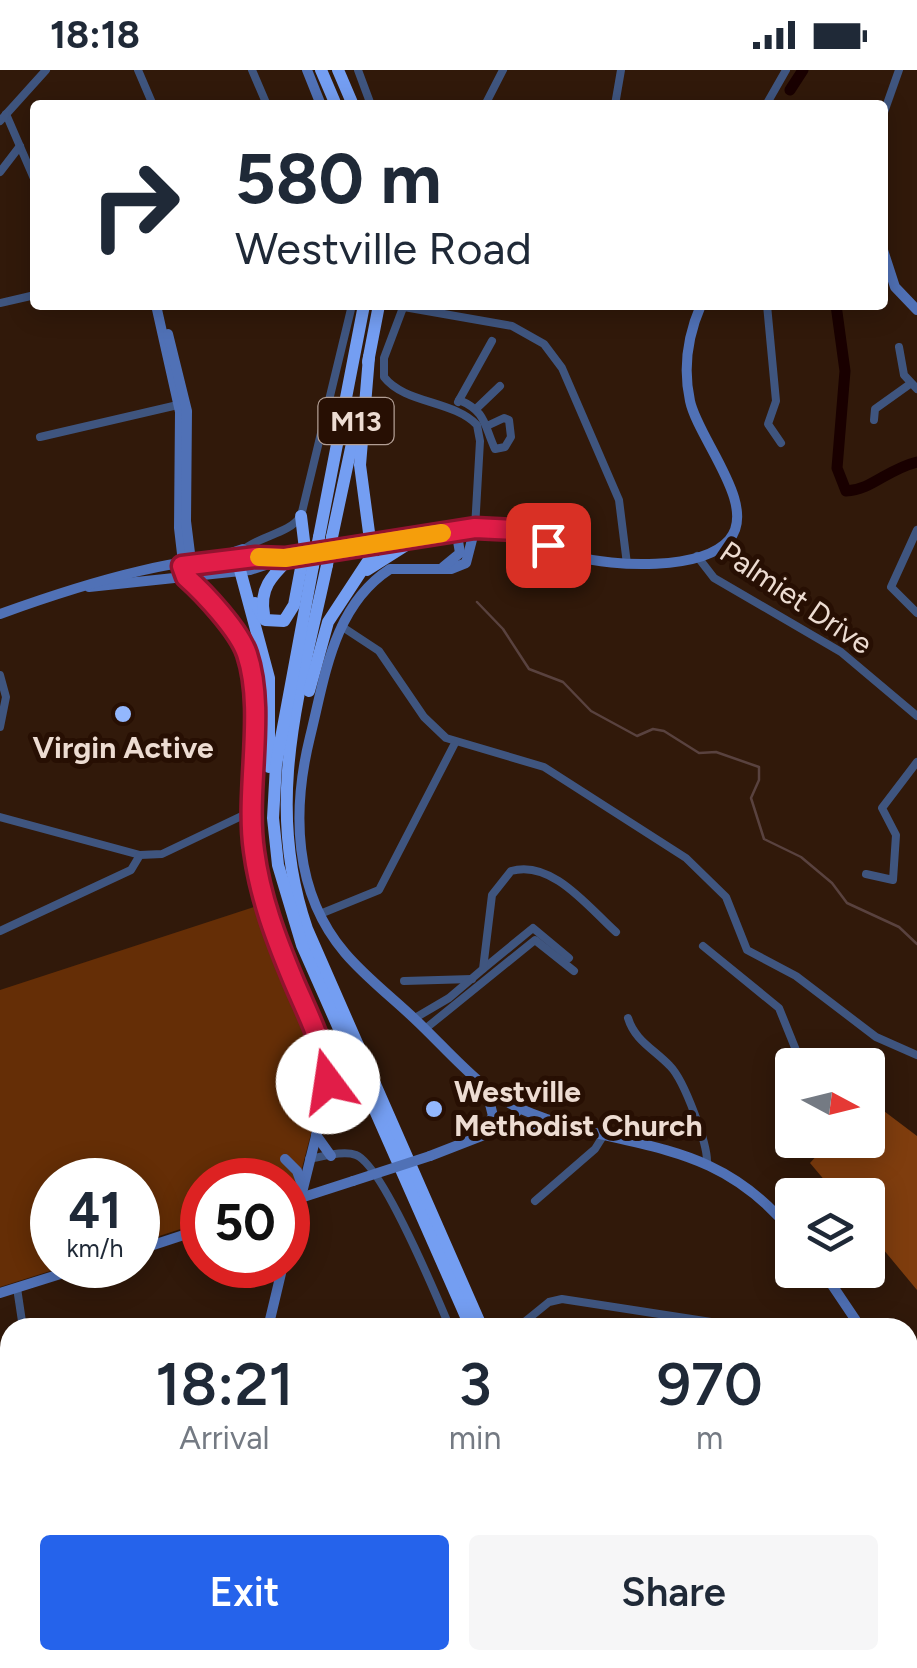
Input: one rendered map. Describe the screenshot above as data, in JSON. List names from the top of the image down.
{
  "streets": {
    "highway": ["M13"],
    "street": ["Palmiet Drive"]
  },
  "places": ["Virgin Active", "Westville Methodist Church"],
  "north": "right",
  "page": {
    "status": "18:18",
    "turn": ["580 m", "Westville Road"],
    "speed": "41 km/h",
    "limit": "50",
    "eta": [
      "18:21",
      "Arrival",
      "3",
      "min",
      "970",
      "m"
    ],
    "buttons": ["Exit", "Share"]
  }
}
